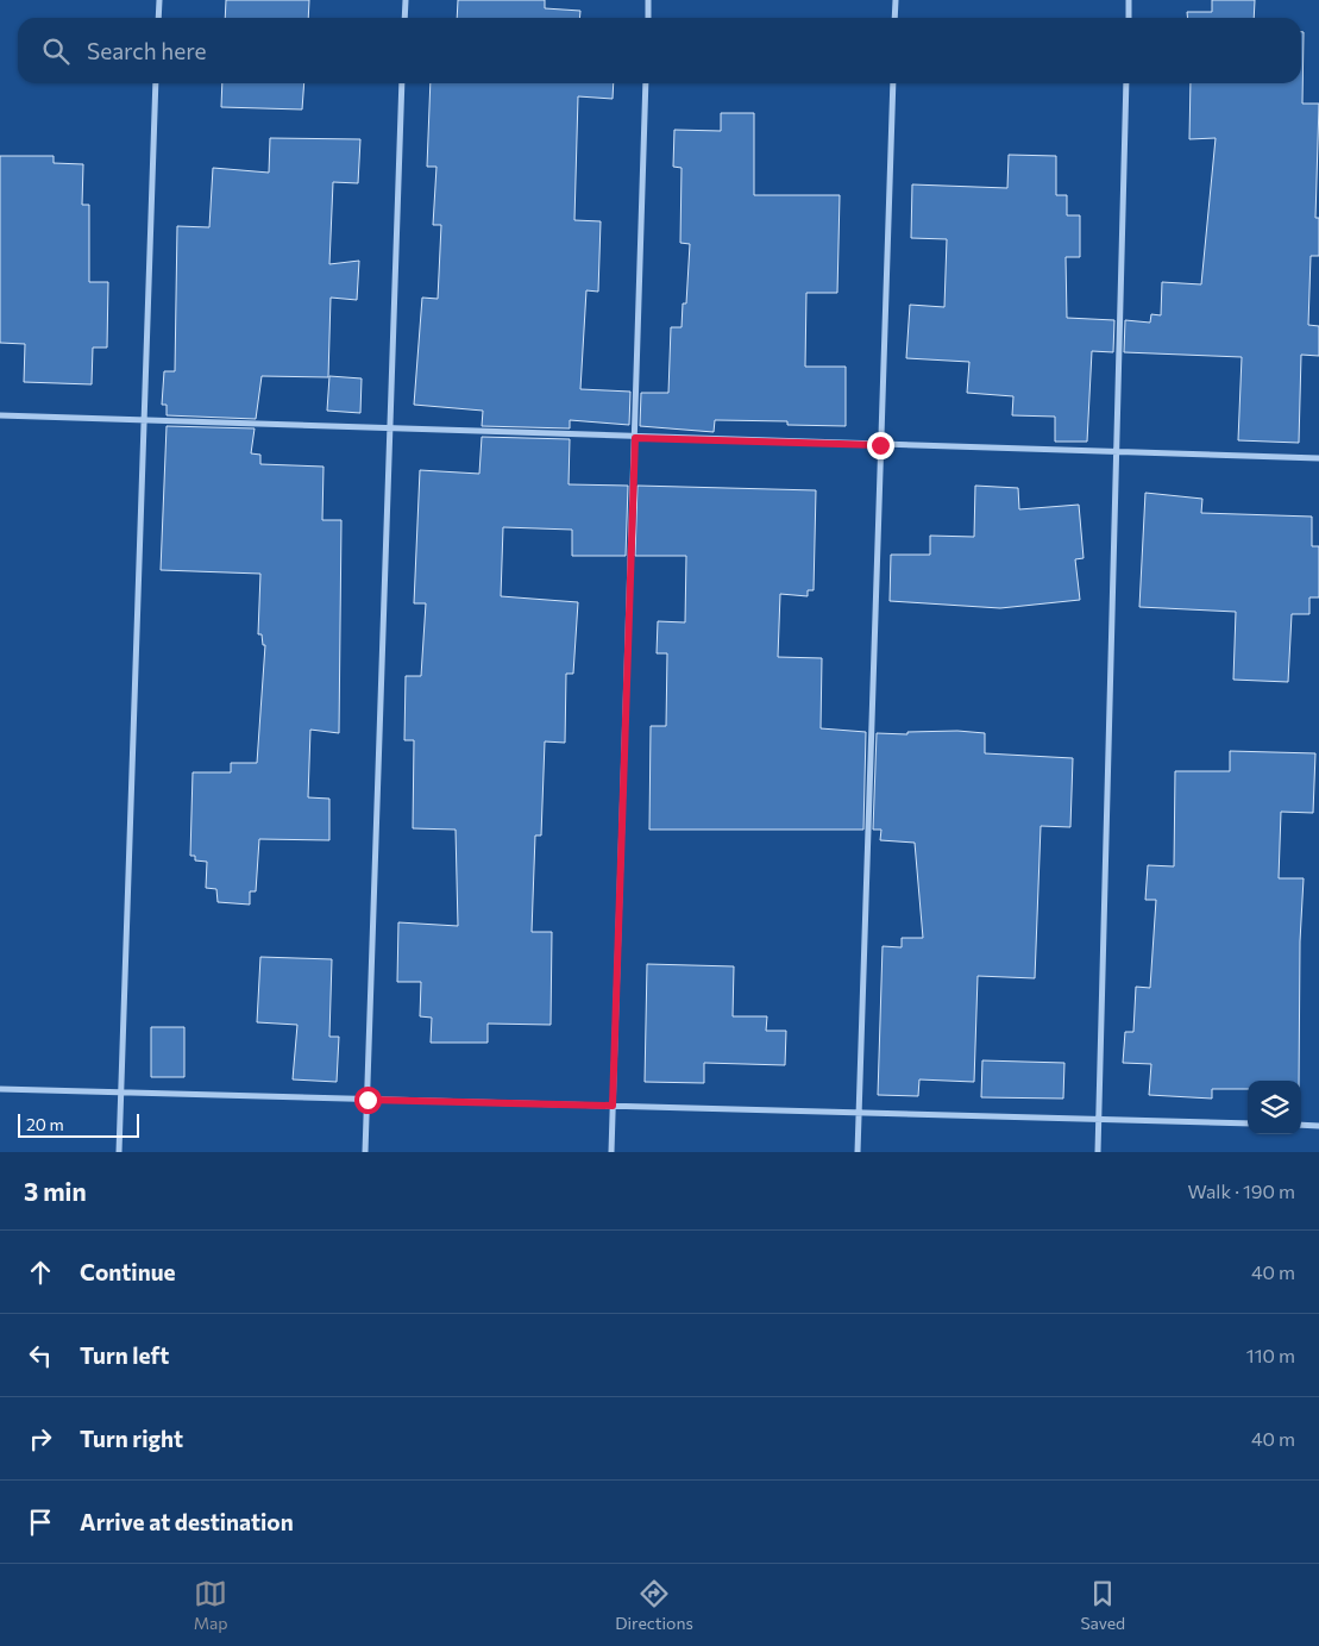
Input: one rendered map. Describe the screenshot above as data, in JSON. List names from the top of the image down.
{
  "scale_bar": "20 m",
  "page": {
    "search": "Search here",
    "scale": "20 m",
    "heading": ["3 min", "Walk · 190 m"],
    "list": [
      ["Continue", "40 m"],
      ["Turn left", "110 m"],
      ["Turn right", "40 m"],
      "Arrive at destination"
    ],
    "nav": ["Map", "Directions", "Saved"]
  }
}
